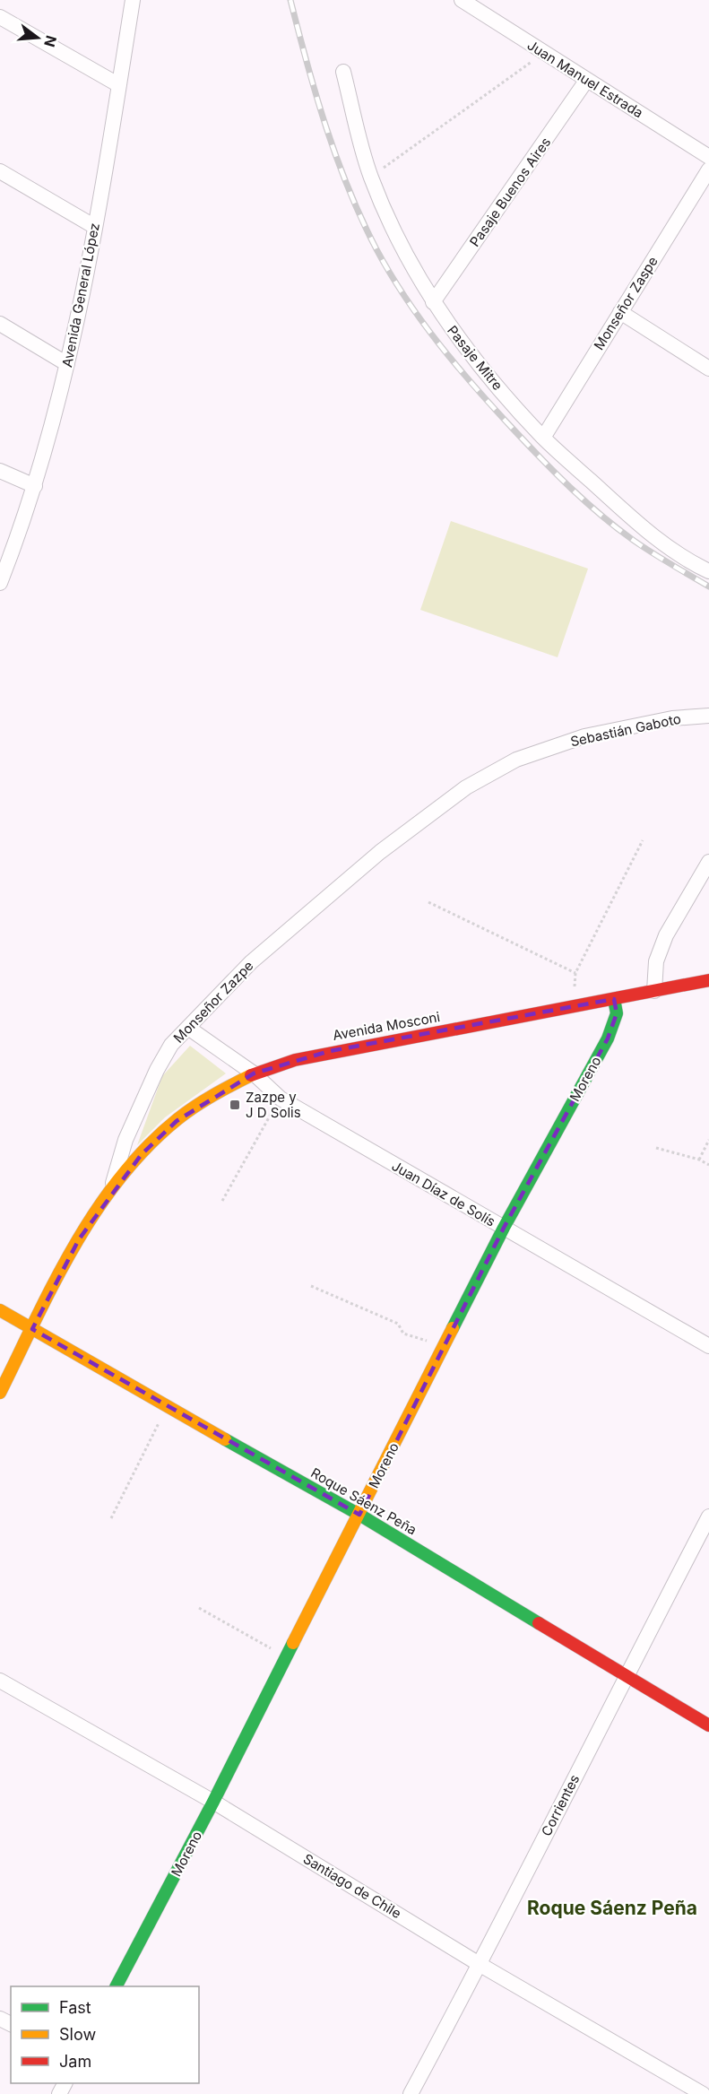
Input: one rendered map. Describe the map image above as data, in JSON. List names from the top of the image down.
{
  "streets": {
    "street": [
      "Juan Manuel Estrada",
      "Pasaje Buenos Aires",
      "Avenida General López",
      "Monseñor Zaspe",
      "Pasaje Mitre",
      "Sebastián Gaboto",
      "Monseñor Zazpe",
      "Avenida Mosconi",
      "Moreno",
      "Juan Díaz de Solís",
      "Roque Sáenz Peña",
      "Corrientes",
      "Santiago de Chile"
    ]
  },
  "crossings": [
    ["Juan Manuel Estrada", "Pasaje Buenos Aires"],
    ["Pasaje Buenos Aires", "Pasaje Mitre"],
    ["Monseñor Zaspe", "Pasaje Mitre"],
    ["Sebastián Gaboto", "Monseñor Zazpe"],
    ["Monseñor Zazpe", "Avenida Mosconi"],
    ["Monseñor Zazpe", "Juan Díaz de Solís"],
    ["Monseñor Zazpe", "Roque Sáenz Peña"],
    ["Avenida Mosconi", "Moreno"],
    ["Avenida Mosconi", "Juan Díaz de Solís"],
    ["Moreno", "Juan Díaz de Solís"],
    ["Moreno", "Roque Sáenz Peña"],
    ["Moreno", "Santiago de Chile"],
    ["Roque Sáenz Peña", "Corrientes"],
    ["Corrientes", "Santiago de Chile"]
  ],
  "districts": ["Roque Sáenz Peña"],
  "places": {
    "transit": ["Zazpe y J D Solis"]
  },
  "legend": ["Fast", "Slow", "Jam"],
  "north": "right"
}
